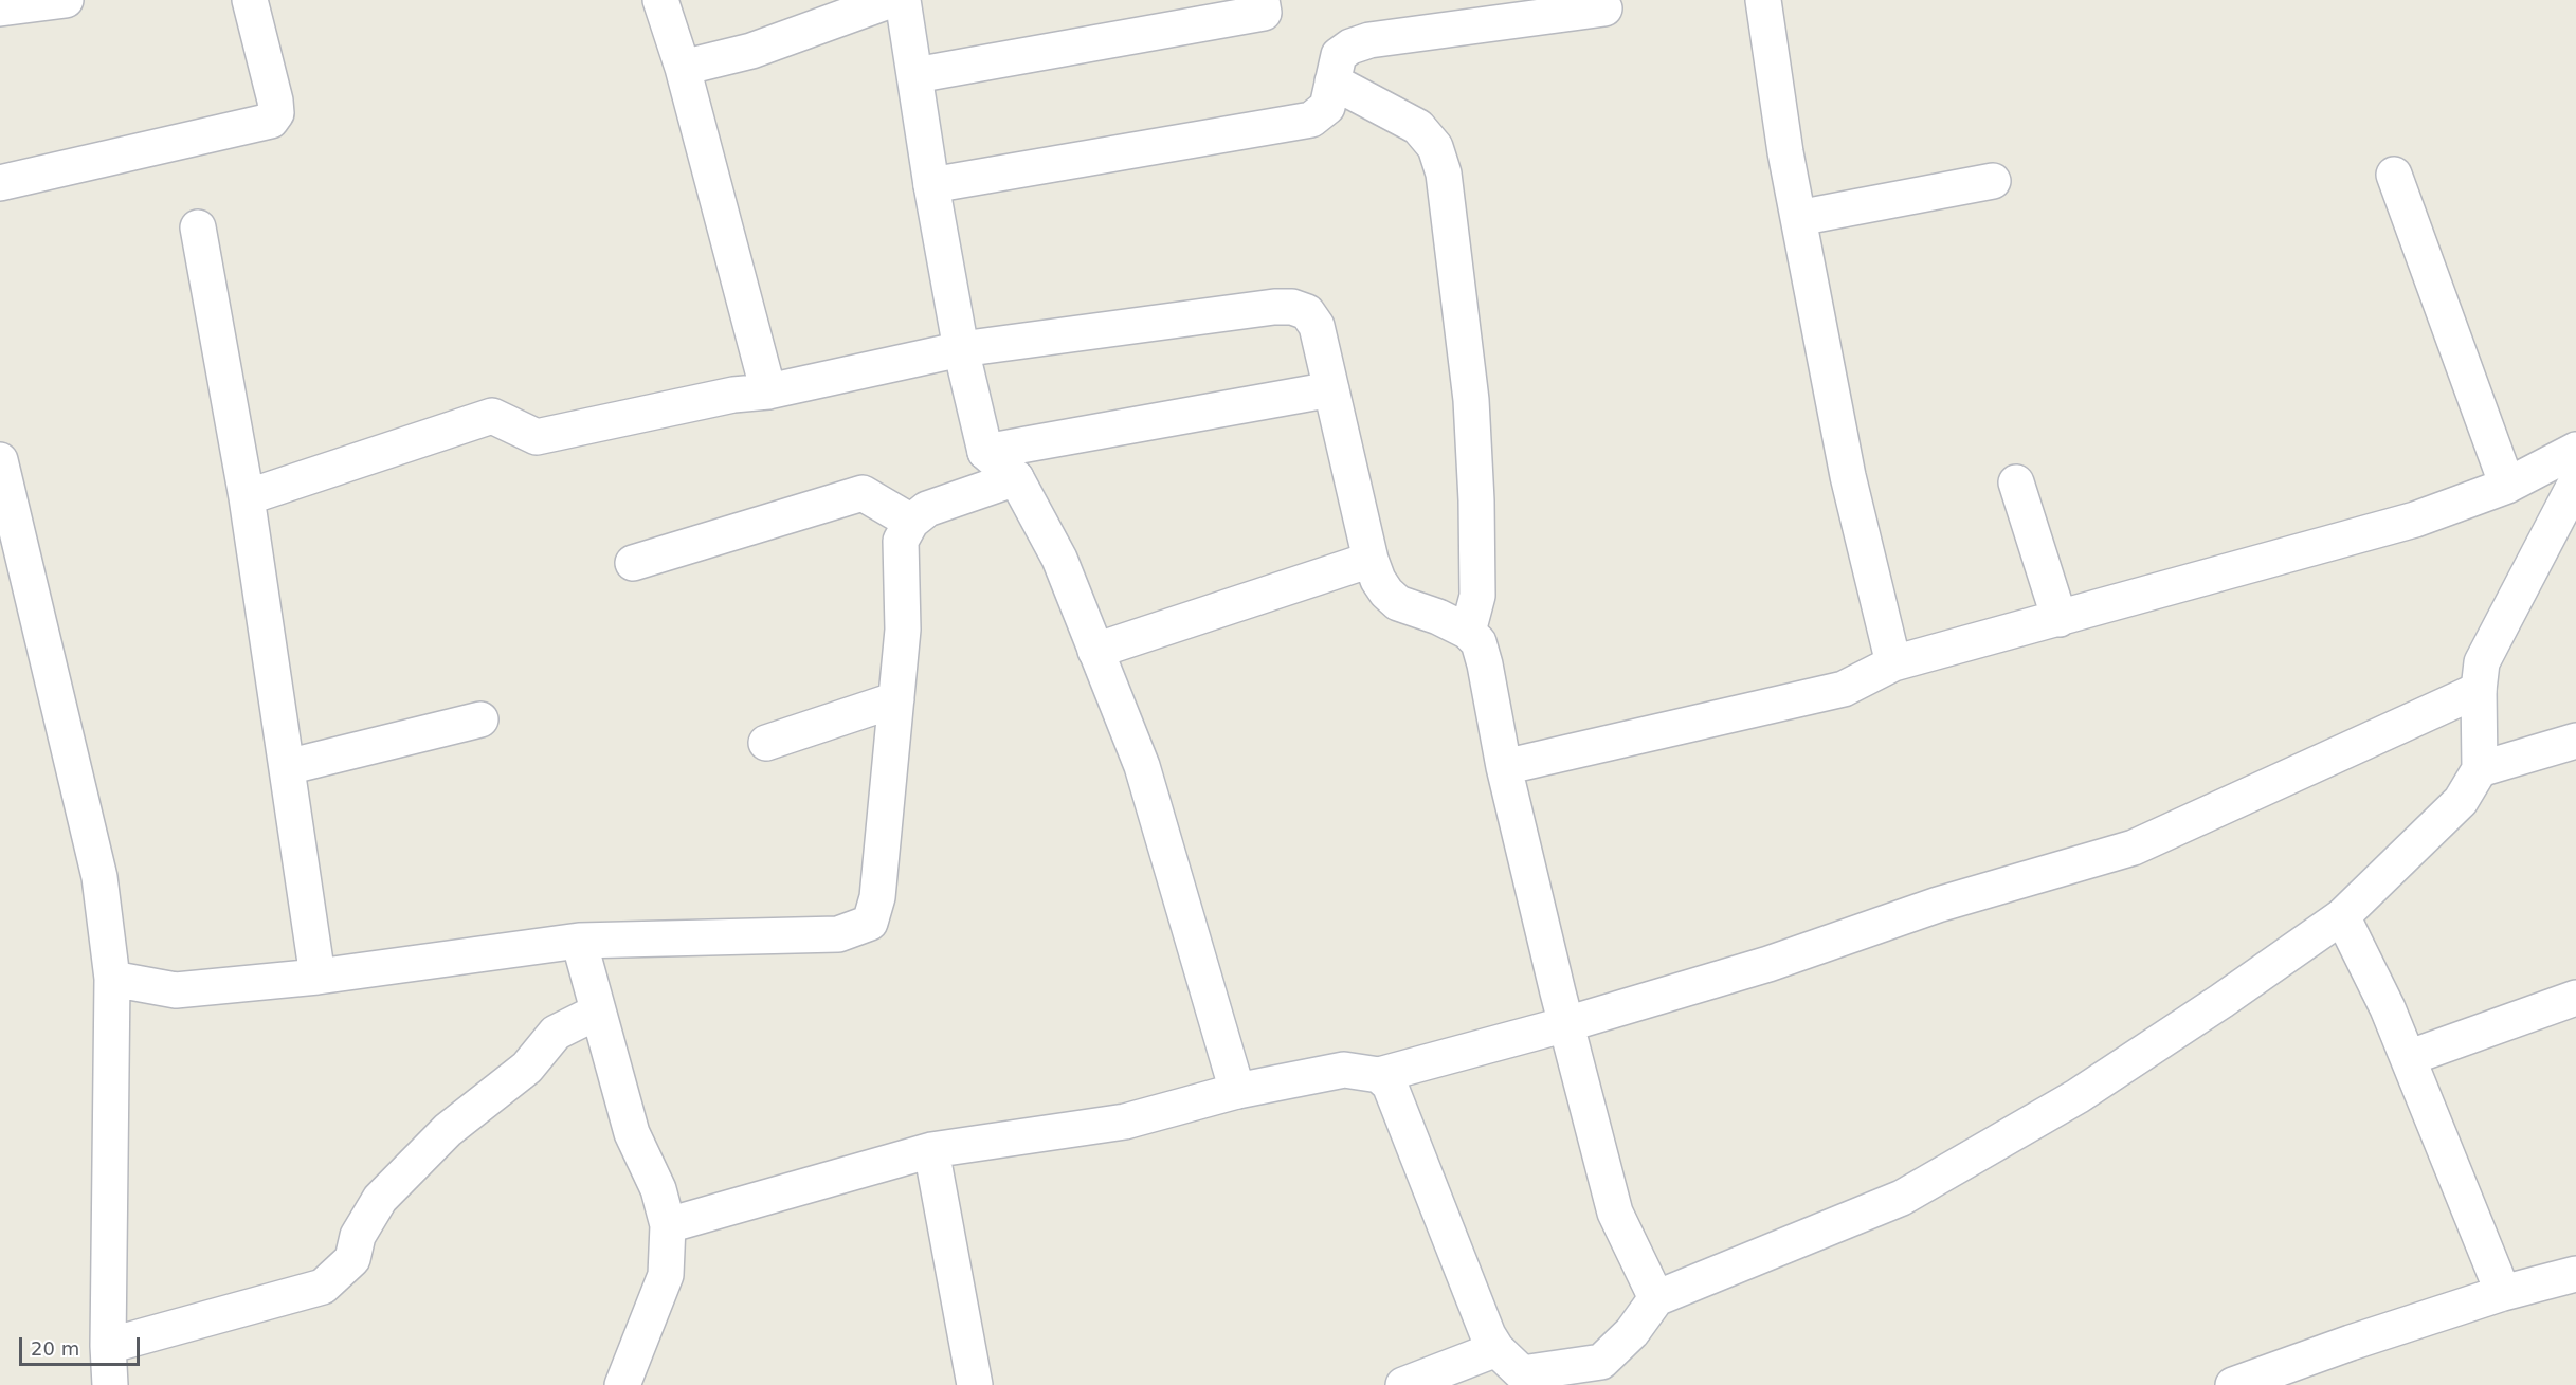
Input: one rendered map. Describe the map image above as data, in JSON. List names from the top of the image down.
{
  "scale_bar": "20 m"
}
